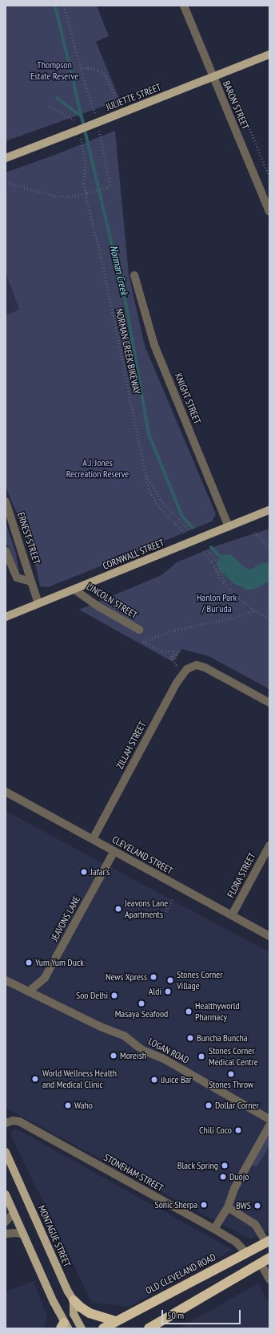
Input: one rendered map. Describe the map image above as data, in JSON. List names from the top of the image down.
{
  "streets": {
    "highway": ["OLD CLEVELAND ROAD"],
    "main road": ["JULIETTE STREET", "CORNWALL STREET", "MONTAGUE STREET"],
    "street": [
      "BARON STREET",
      "KNIGHT STREET",
      "ERNEST STREET",
      "LINCOLN STREET",
      "ZILLAH STREET",
      "CLEVELAND STREET",
      "FLORA STREET",
      "JEAVONS LANE",
      "LOGAN ROAD",
      "STONEHAM STREET"
    ],
    "path": ["NORMAN CREEK BIKEWAY"]
  },
  "crossings": [
    ["JULIETTE STREET", "BARON STREET"],
    ["JULIETTE STREET", "NORMAN CREEK BIKEWAY"],
    ["KNIGHT STREET", "CORNWALL STREET"],
    ["ERNEST STREET", "CORNWALL STREET"],
    ["CORNWALL STREET", "LINCOLN STREET"],
    ["ZILLAH STREET", "CLEVELAND STREET"],
    ["CLEVELAND STREET", "FLORA STREET"],
    ["CLEVELAND STREET", "JEAVONS LANE"],
    ["JEAVONS LANE", "LOGAN ROAD"],
    ["STONEHAM STREET", "OLD CLEVELAND ROAD"]
  ],
  "water": ["Norman Creek"],
  "parks": ["Thompson Estate Reserve", "A.J. Jones Recreation Reserve", "Hanlon Park / Bur'uda"],
  "places": [
    "Jafar’s",
    "Jeavons Lane Apartments",
    "Yum Yum Duck",
    "News Xpress",
    "Stones Corner Village",
    "Aldi",
    "Soo Delhi",
    "Masaya Seafood",
    "Healthyworld Pharmacy",
    "Buncha Buncha",
    "Moreish",
    "Stones Corner Medical Centre",
    "Stones Throw",
    "World Wellness Health and Medical Clinic",
    "iJuice Bar",
    "Waho",
    "Dollar Corner",
    "Chili Coco",
    "Black Spring",
    "Duojo",
    "Sonic Sherpa",
    "BWS"
  ],
  "scale_bar": "50 m"
}
